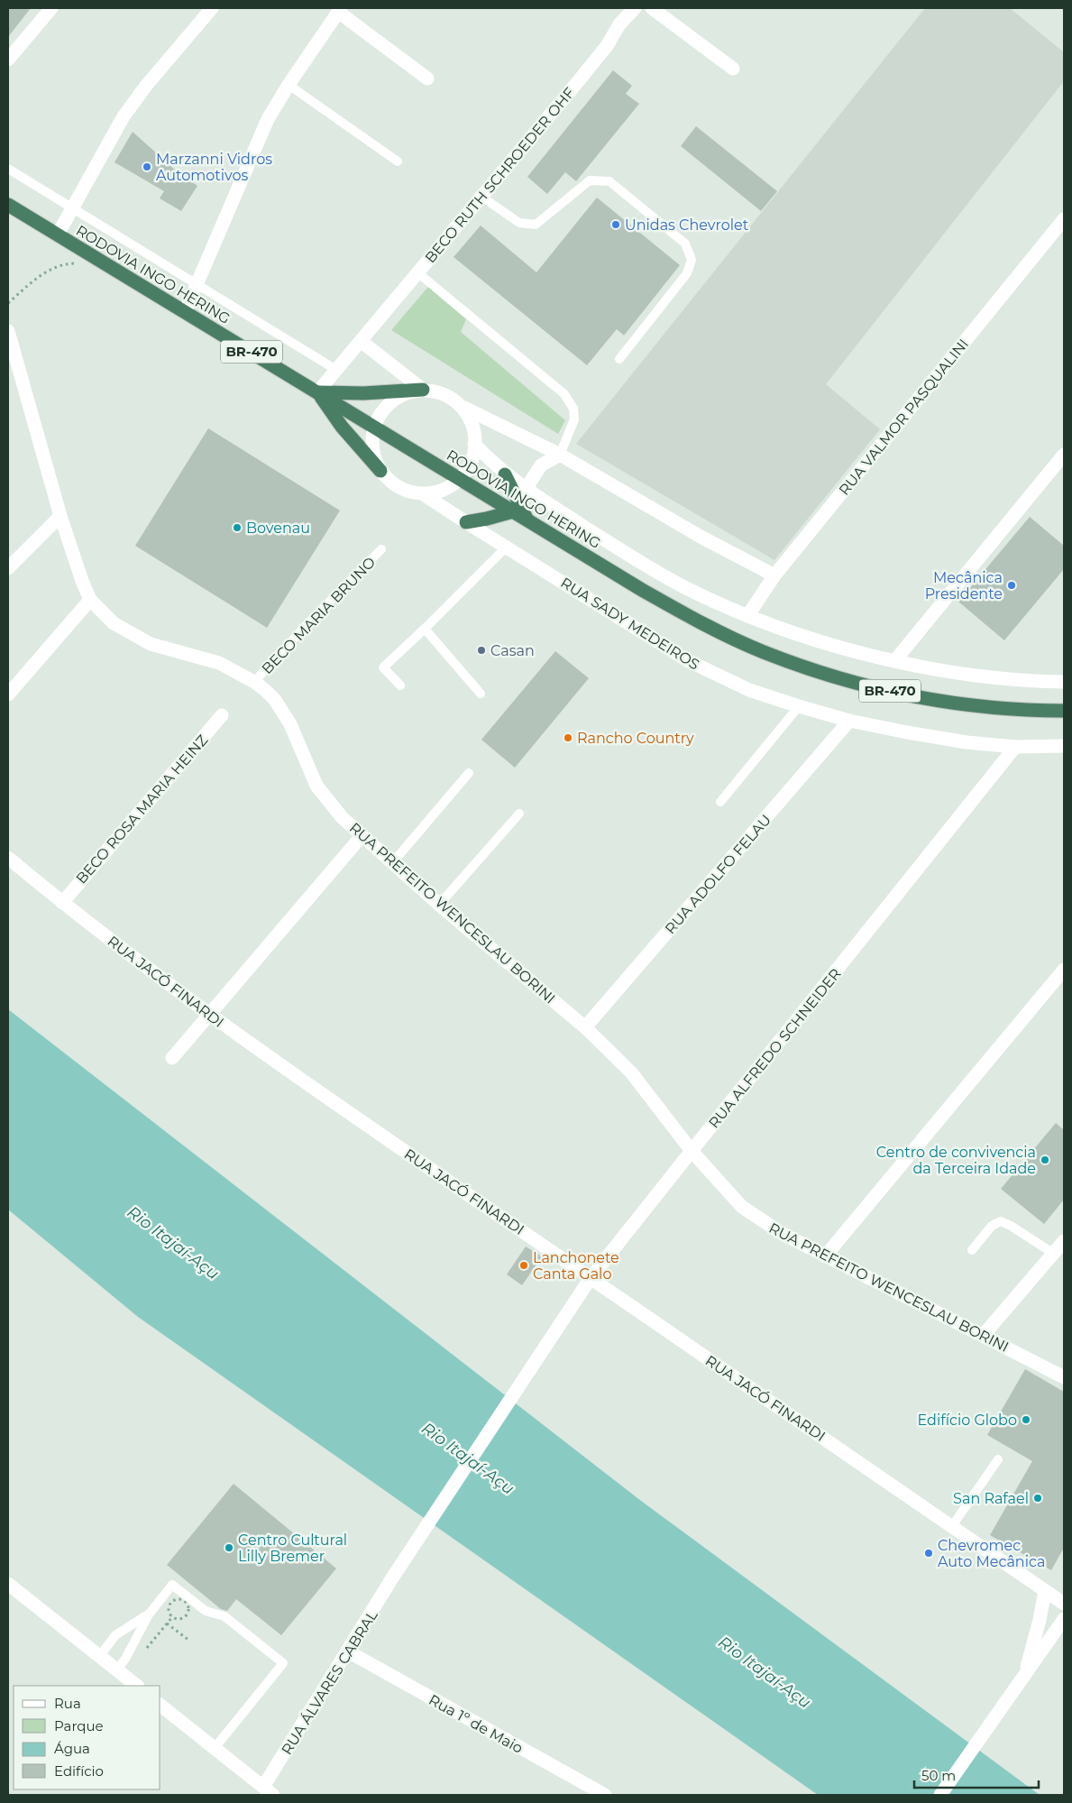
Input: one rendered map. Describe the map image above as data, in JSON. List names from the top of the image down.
{
  "streets": {
    "highway": ["RODOVIA INGO HERING", "BR-470"],
    "street": [
      "BECO RUTH SCHROEDER OHF",
      "RUA VALMOR PASQUALINI",
      "RUA SADY MEDEIROS",
      "BECO ROSA MARIA HEINZ",
      "RUA ADOLFO FELAU",
      "RUA PREFEITO WENCESLAU BORINI",
      "RUA JACÓ FINARDI",
      "RUA ALFREDO SCHNEIDER",
      "RUA ÁLVARES CABRAL",
      "Rua 1º de Maio"
    ],
    "lane": ["BECO MARIA BRUNO"]
  },
  "crossings": [
    ["BECO RUTH SCHROEDER OHF", "RODOVIA INGO HERING"],
    ["BECO MARIA BRUNO", "RUA PREFEITO WENCESLAU BORINI"],
    ["RUA SADY MEDEIROS", "RUA ADOLFO FELAU"],
    ["RUA SADY MEDEIROS", "RUA ALFREDO SCHNEIDER"],
    ["BECO ROSA MARIA HEINZ", "RUA JACÓ FINARDI"],
    ["RUA ADOLFO FELAU", "RUA PREFEITO WENCESLAU BORINI"],
    ["RUA PREFEITO WENCESLAU BORINI", "RUA ALFREDO SCHNEIDER"],
    ["RUA JACÓ FINARDI", "RUA ALFREDO SCHNEIDER"],
    ["RUA ALFREDO SCHNEIDER", "RUA ÁLVARES CABRAL"],
    ["RUA ÁLVARES CABRAL", "Rua 1º de Maio"]
  ],
  "water": ["Rio Itajaí-Açu"],
  "places": [
    "Marzanni Vidros Automotivos",
    "Unidas Chevrolet",
    "Bovenau",
    "Mecânica Presidente",
    "Casan",
    "Rancho Country",
    "Centro de convivencia da Terceira Idade",
    "Lanchonete Canta Galo",
    "Edifício Globo",
    "San Rafael",
    "Centro Cultural Lilly Bremer",
    "Chevromec Auto Mecânica"
  ],
  "legend": [
    "Rua",
    "Parque",
    "Água",
    "Edifício"
  ],
  "scale_bar": "50 m"
}
